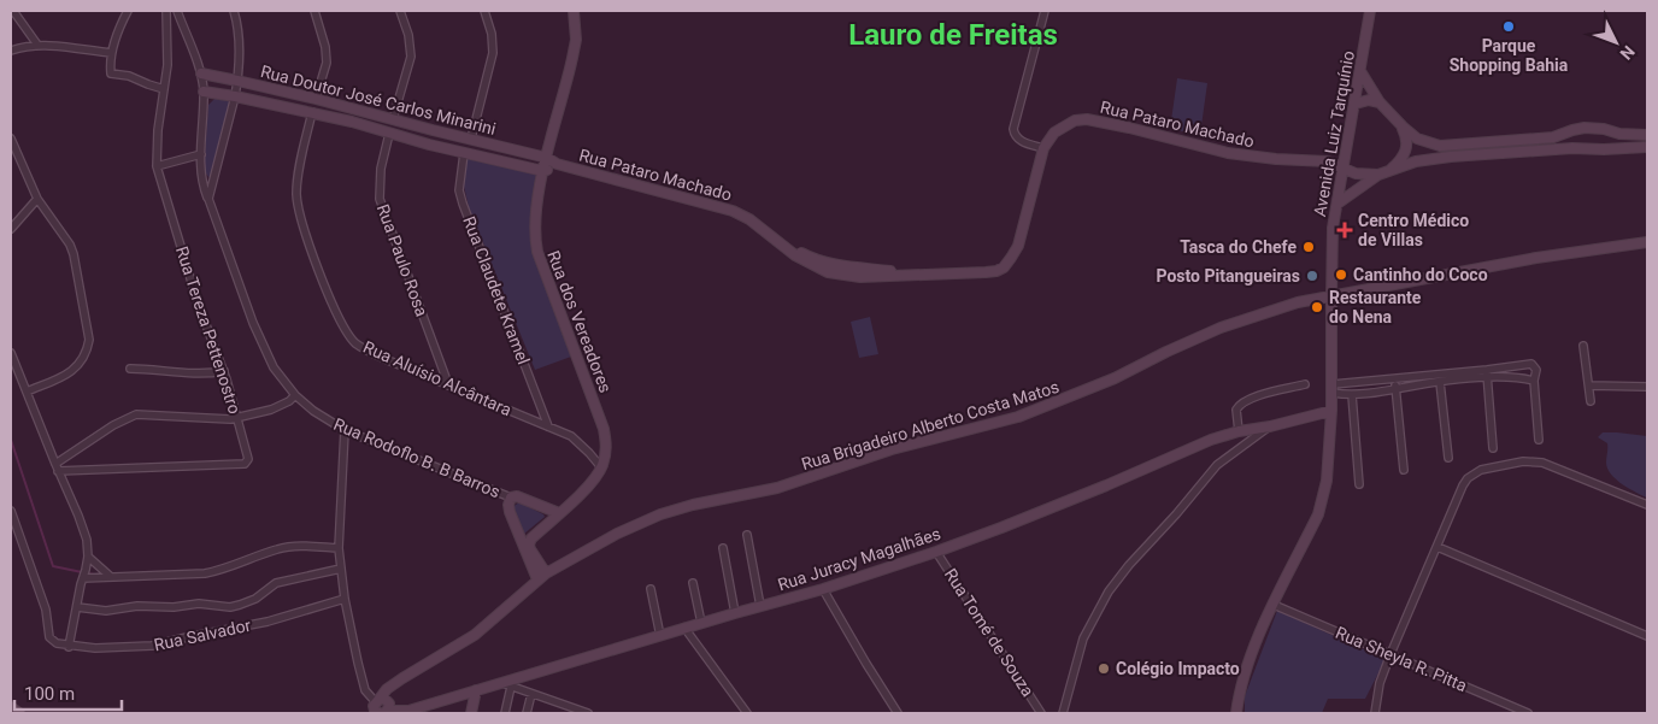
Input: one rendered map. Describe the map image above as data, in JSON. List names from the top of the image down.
{
  "streets": {
    "street": [
      "Rua Doutor José Carlos Minarini",
      "Rua Pataro Machado",
      "Avenida Luiz Tarquínio",
      "Rua Paulo Rosa",
      "Rua Claudete Kramel",
      "Rua dos Vereadores",
      "Rua Tereza Pettenostro",
      "Rua Aluísio Alcântara",
      "Rua Brigadeiro Alberto Costa Matos",
      "Rua Rodoflo B. B Barros",
      "Rua Juracy Magalhães",
      "Rua Tomé de Souza",
      "Rua Salvador",
      "Rua Sheyla R. Pitta"
    ]
  },
  "crossings": [
    ["Rua Doutor José Carlos Minarini", "Rua Pataro Machado"],
    ["Rua Doutor José Carlos Minarini", "Rua Paulo Rosa"],
    ["Rua Doutor José Carlos Minarini", "Rua Claudete Kramel"],
    ["Rua Doutor José Carlos Minarini", "Rua dos Vereadores"],
    ["Rua Doutor José Carlos Minarini", "Rua Aluísio Alcântara"],
    ["Rua Doutor José Carlos Minarini", "Rua Rodoflo B. B Barros"],
    ["Rua Pataro Machado", "Avenida Luiz Tarquínio"],
    ["Rua Pataro Machado", "Rua dos Vereadores"],
    ["Avenida Luiz Tarquínio", "Rua Brigadeiro Alberto Costa Matos"],
    ["Avenida Luiz Tarquínio", "Rua Juracy Magalhães"],
    ["Avenida Luiz Tarquínio", "Rua Sheyla R. Pitta"],
    ["Rua Paulo Rosa", "Rua Aluísio Alcântara"],
    ["Rua Claudete Kramel", "Rua Aluísio Alcântara"],
    ["Rua dos Vereadores", "Rua Aluísio Alcântara"],
    ["Rua Juracy Magalhães", "Rua Tomé de Souza"]
  ],
  "districts": ["Lauro de Freitas"],
  "places": {
    "other": [
      "Parque Shopping Bahia",
      "Tasca do Chefe",
      "Cantinho do Coco",
      "Posto Pitangueiras",
      "Restaurante do Nena",
      "Colégio Impacto"
    ],
    "health": ["Centro Médico de Villas"]
  },
  "scale_bar": "100 m",
  "north": "bottom right"
}
